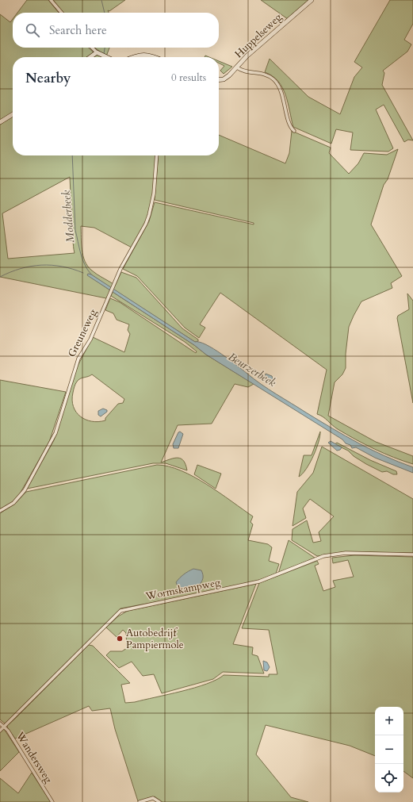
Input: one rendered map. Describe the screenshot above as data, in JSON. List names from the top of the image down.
{
  "streets": {
    "street": [
      "Huppelseweg",
      "Greuneweg",
      "Wormskampweg",
      "Wandersweg"
    ]
  },
  "crossings": [
    ["Wormskampweg", "Wandersweg"]
  ],
  "water": ["Modderbeek", "Beurzerbeek"],
  "places": ["Autobedrijf Pampiermole"],
  "page": {
    "search": "Search here",
    "heading": ["Nearby", "0 results"],
    "map_buttons": ["+", "−"]
  }
}
